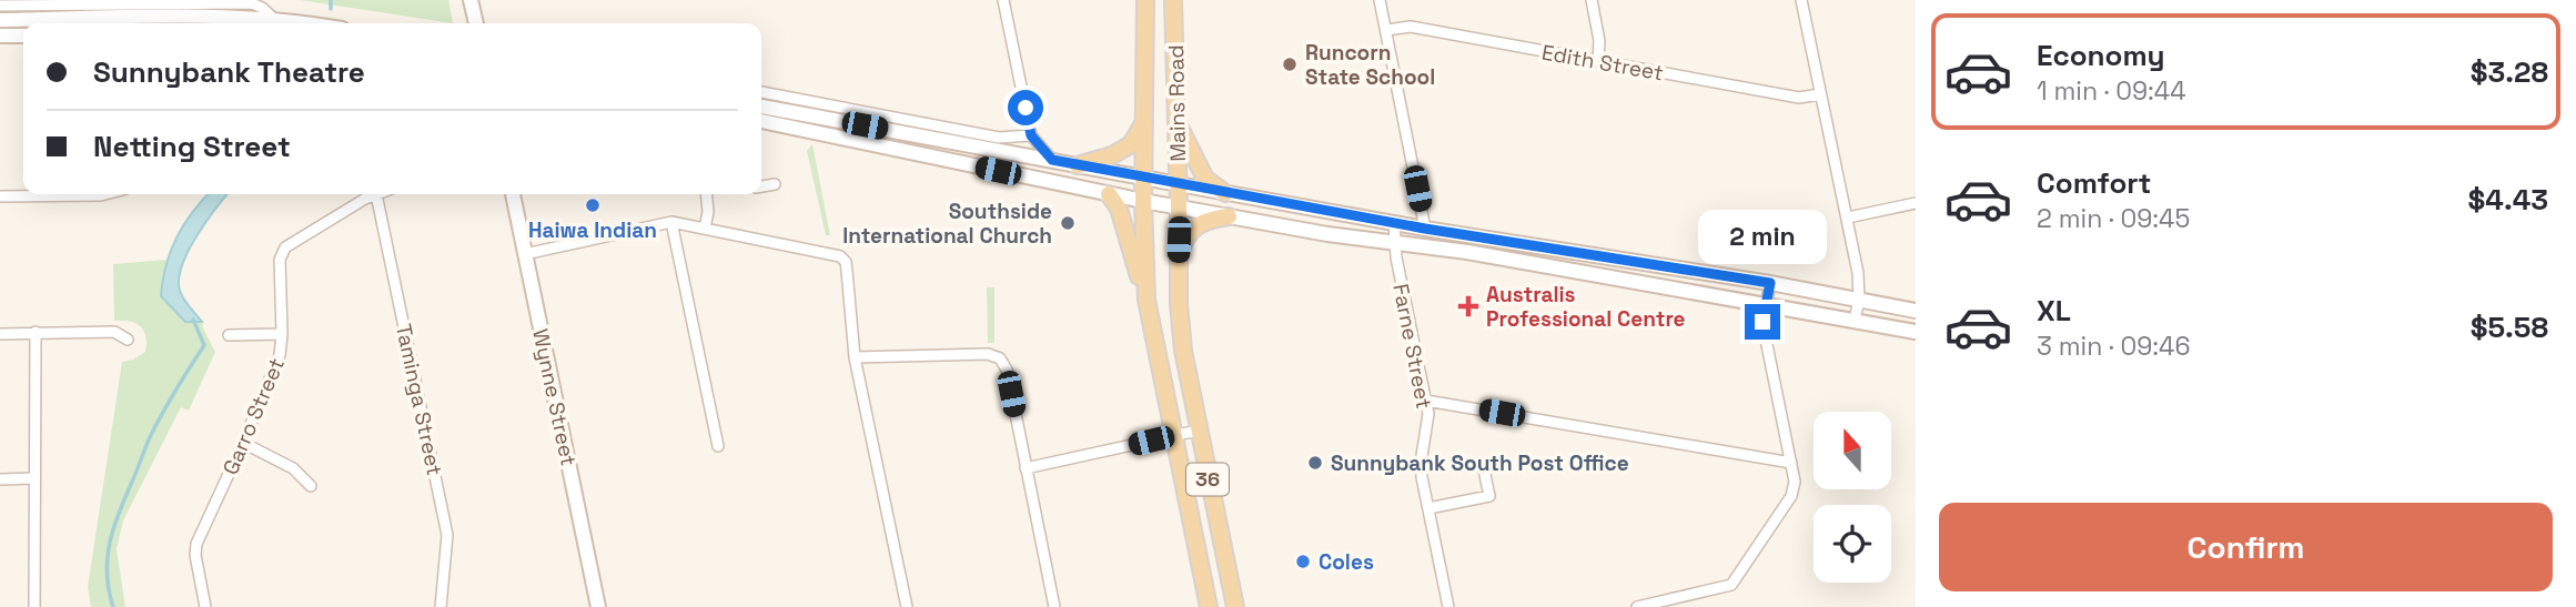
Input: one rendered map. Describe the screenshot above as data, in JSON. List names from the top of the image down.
{
  "streets": {
    "main road": ["Mains Road", "Wynne Street", "36"],
    "street": [
      "Edith Street",
      "Farne Street",
      "Taminga Street",
      "Garro Street"
    ]
  },
  "crossings": [
    ["Mains Road", "36"],
    ["Taminga Street", "Garro Street"]
  ],
  "places": {
    "other": [
      "Runcorn State School",
      "Haiwa Indian",
      "Southside International Church",
      "Sunnybank South Post Office",
      "Coles"
    ],
    "health": ["Australis Professional Centre"]
  },
  "north": "top",
  "page": {
    "list": [
      {
        "name": "Economy",
        "note": "1 min · 09:44",
        "value": "$3.28"
      },
      {
        "name": "Comfort",
        "note": "2 min · 09:45",
        "value": "$4.43"
      },
      {
        "name": "XL",
        "note": "3 min · 09:46",
        "value": "$5.58"
      }
    ],
    "banner": ["Sunnybank Theatre", "Netting Street"],
    "bubble": "2 min",
    "buttons": "Confirm"
  }
}
